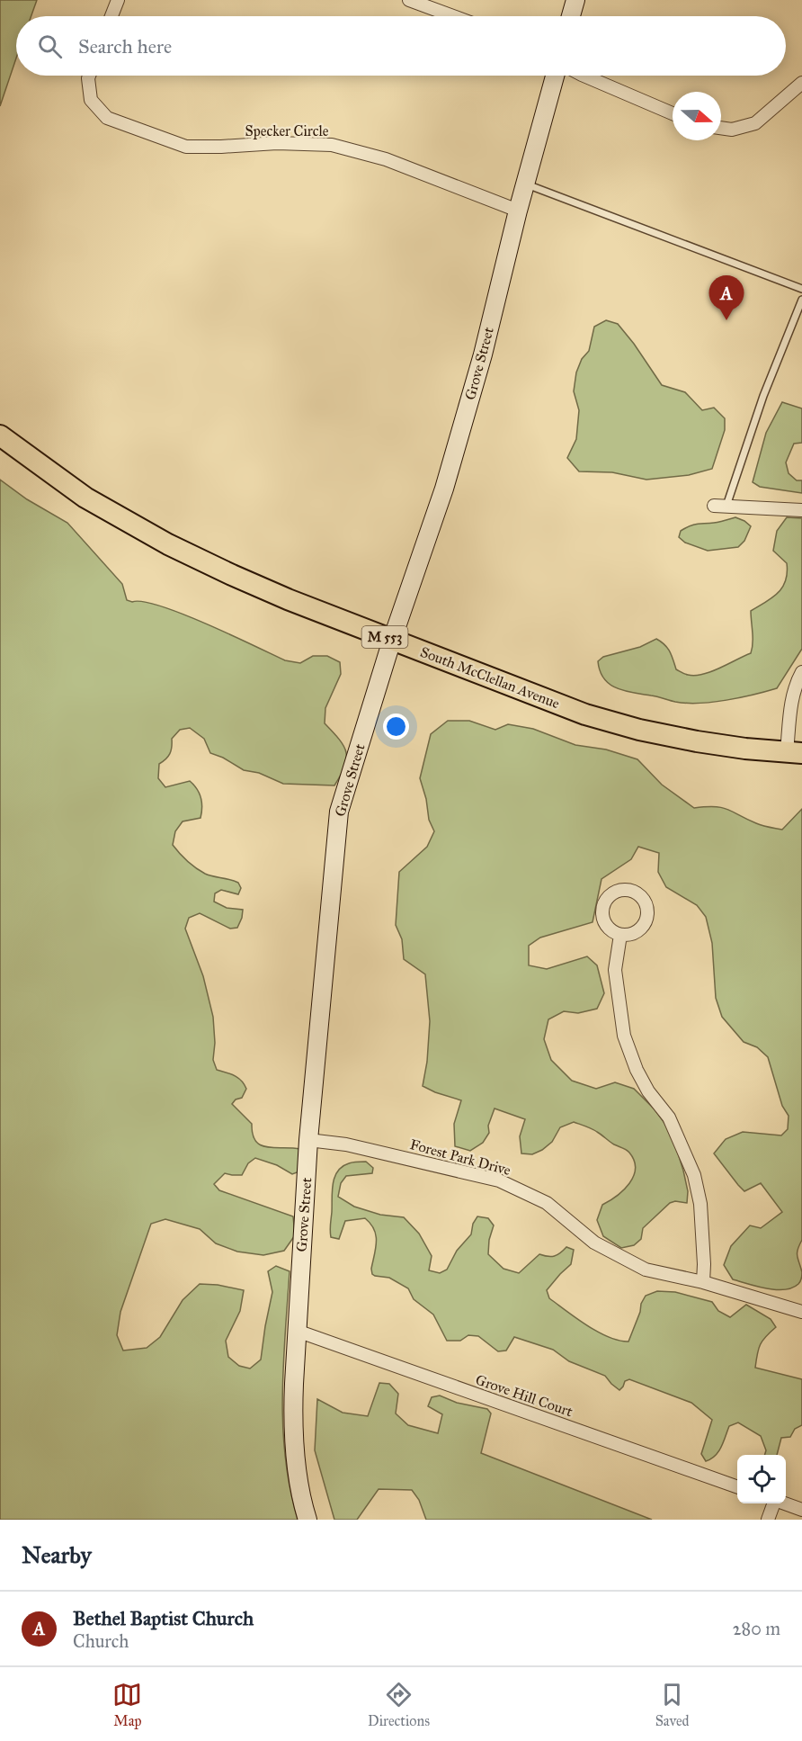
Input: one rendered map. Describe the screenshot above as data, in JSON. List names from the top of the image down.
{
  "streets": {
    "main road": ["Grove Street", "M 553", "South McClellan Avenue"],
    "street": ["Specker Circle", "Forest Park Drive", "Grove Hill Court"]
  },
  "crossings": [
    ["Specker Circle", "Grove Street"],
    ["Grove Street", "South McClellan Avenue"],
    ["Grove Street", "Forest Park Drive"],
    ["Grove Street", "Grove Hill Court"]
  ],
  "north": "right",
  "page": {
    "search": "Search here",
    "pins": "A",
    "heading": "Nearby",
    "list": [
      {
        "mark": "A",
        "name": "Bethel Baptist Church",
        "note": "Church",
        "value": "280 m"
      }
    ],
    "nav": ["Map", "Directions", "Saved"]
  }
}
